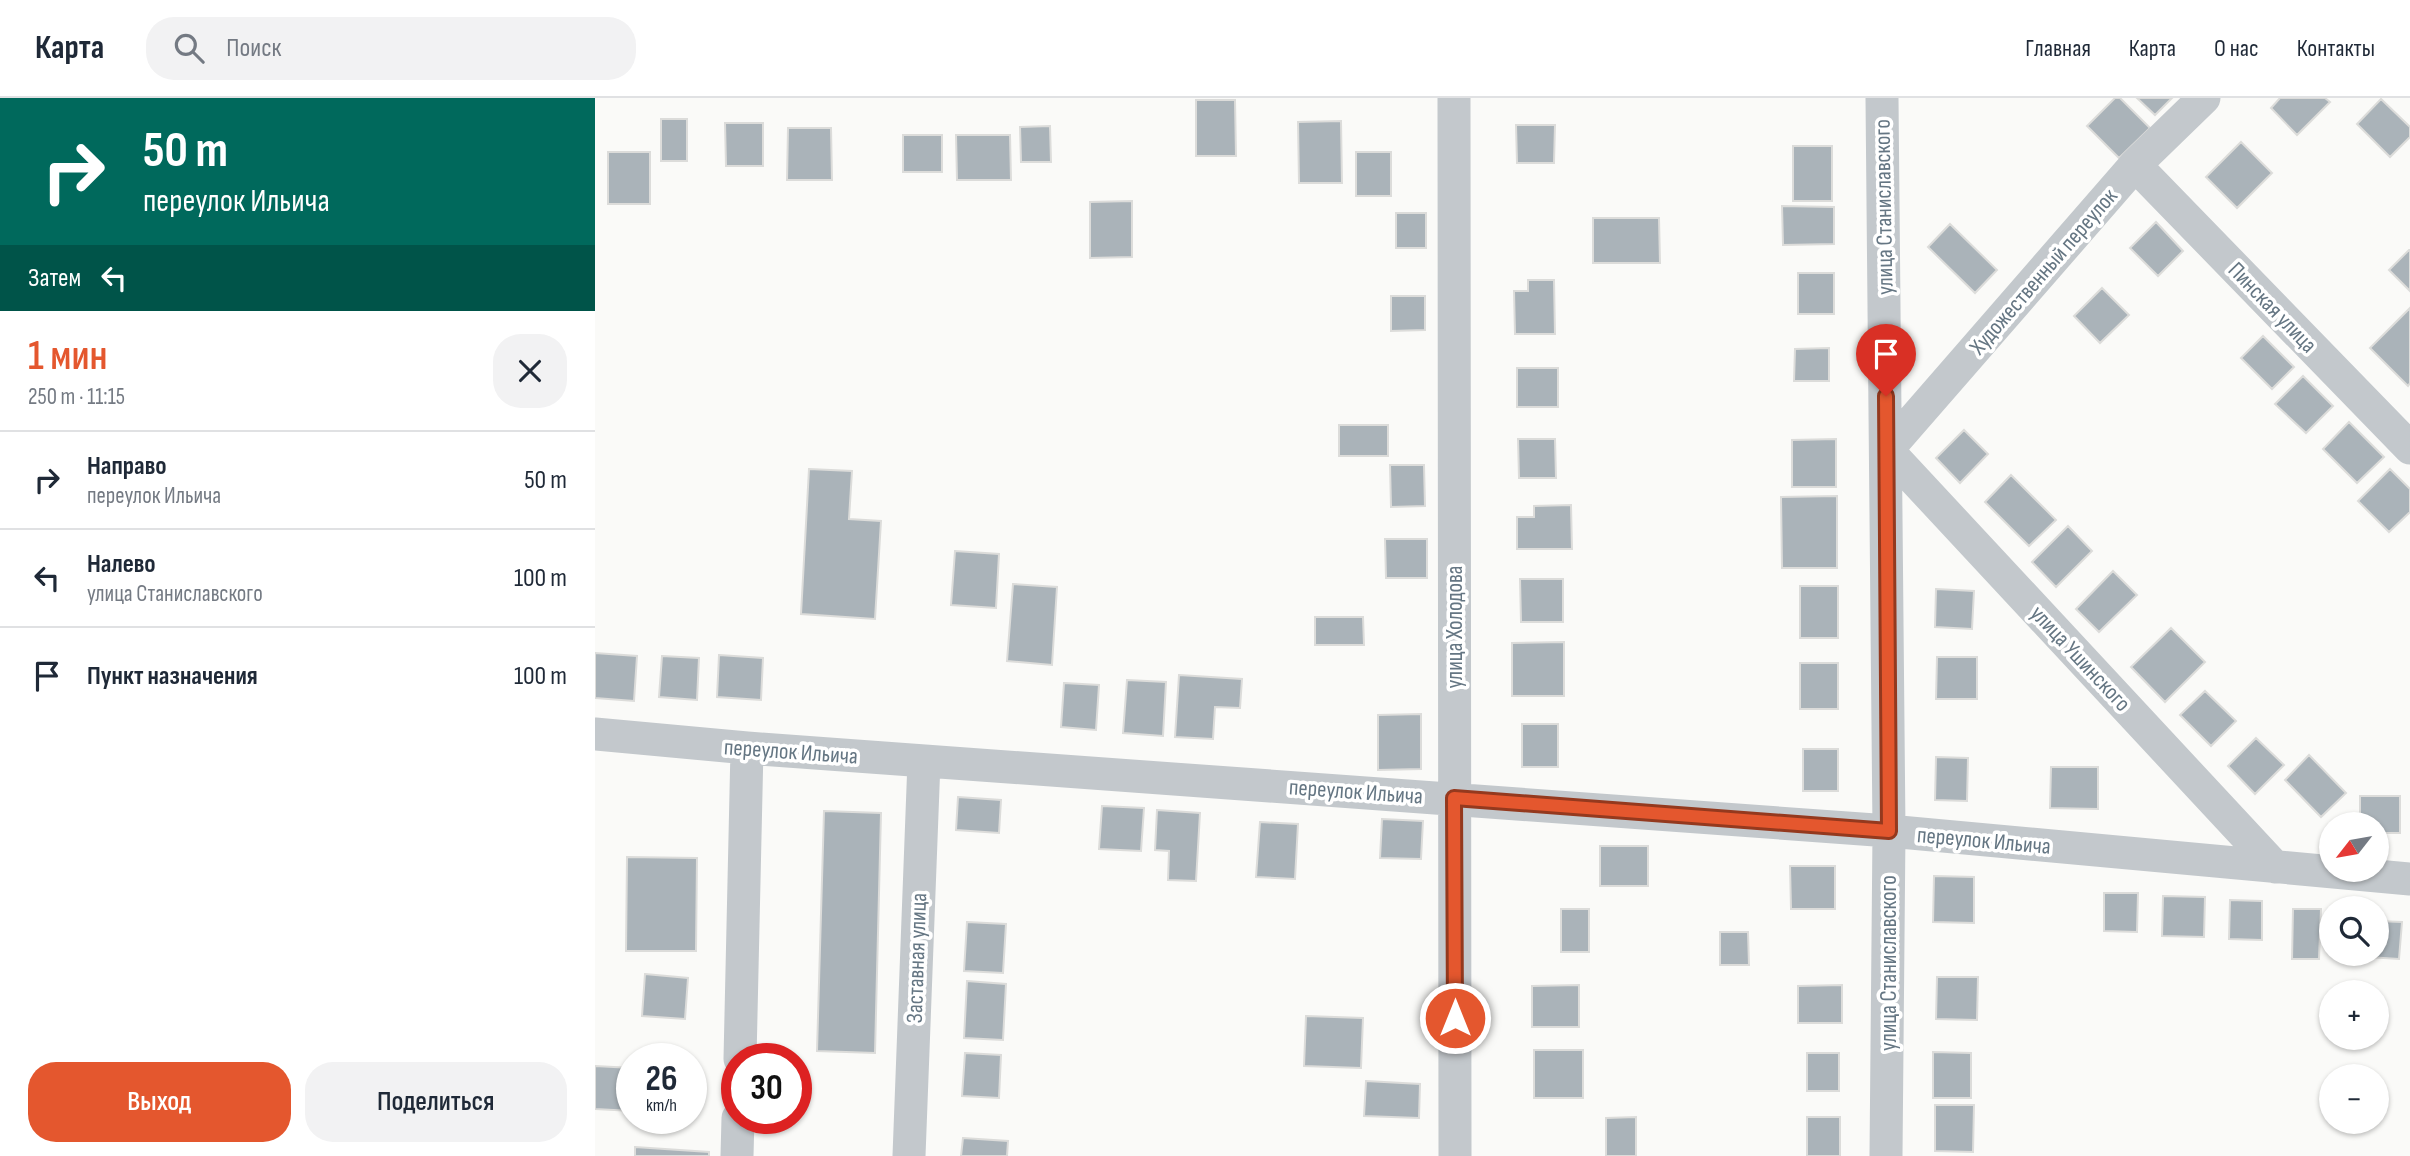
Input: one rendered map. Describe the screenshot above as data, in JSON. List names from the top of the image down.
{
  "streets": {
    "street": [
      "улица Станиславского",
      "Художественный переулок",
      "Пинская улица",
      "улица Холодова",
      "улица Ушинского",
      "переулок Ильича",
      "Заставная улица"
    ]
  },
  "crossings": [
    ["улица Станиславского", "Художественный переулок"],
    ["улица Станиславского", "улица Ушинского"],
    ["улица Станиславского", "переулок Ильича"],
    ["Художественный переулок", "Пинская улица"],
    ["Художественный переулок", "улица Ушинского"],
    ["улица Холодова", "переулок Ильича"],
    ["улица Ушинского", "переулок Ильича"],
    ["переулок Ильича", "Заставная улица"]
  ],
  "north": "bottom left",
  "page": {
    "header": "Карта",
    "search": "Поиск",
    "nav": [
      "Главная",
      "Карта",
      "О нас",
      "Контакты"
    ],
    "turn": ["50 m", "переулок Ильича"],
    "then": "Затем",
    "heading": ["1 мин", "250 m · 11:15"],
    "list": [
      {
        "name": "Направо",
        "note": "переулок Ильича",
        "value": "50 m"
      },
      {
        "name": "Налево",
        "note": "улица Станиславского",
        "value": "100 m"
      },
      {
        "name": "Пункт назначения",
        "value": "100 m"
      }
    ],
    "map_buttons": ["+", "−"],
    "speed": "26 km/h",
    "limit": "30",
    "buttons": ["Выход", "Поделиться"]
  }
}
